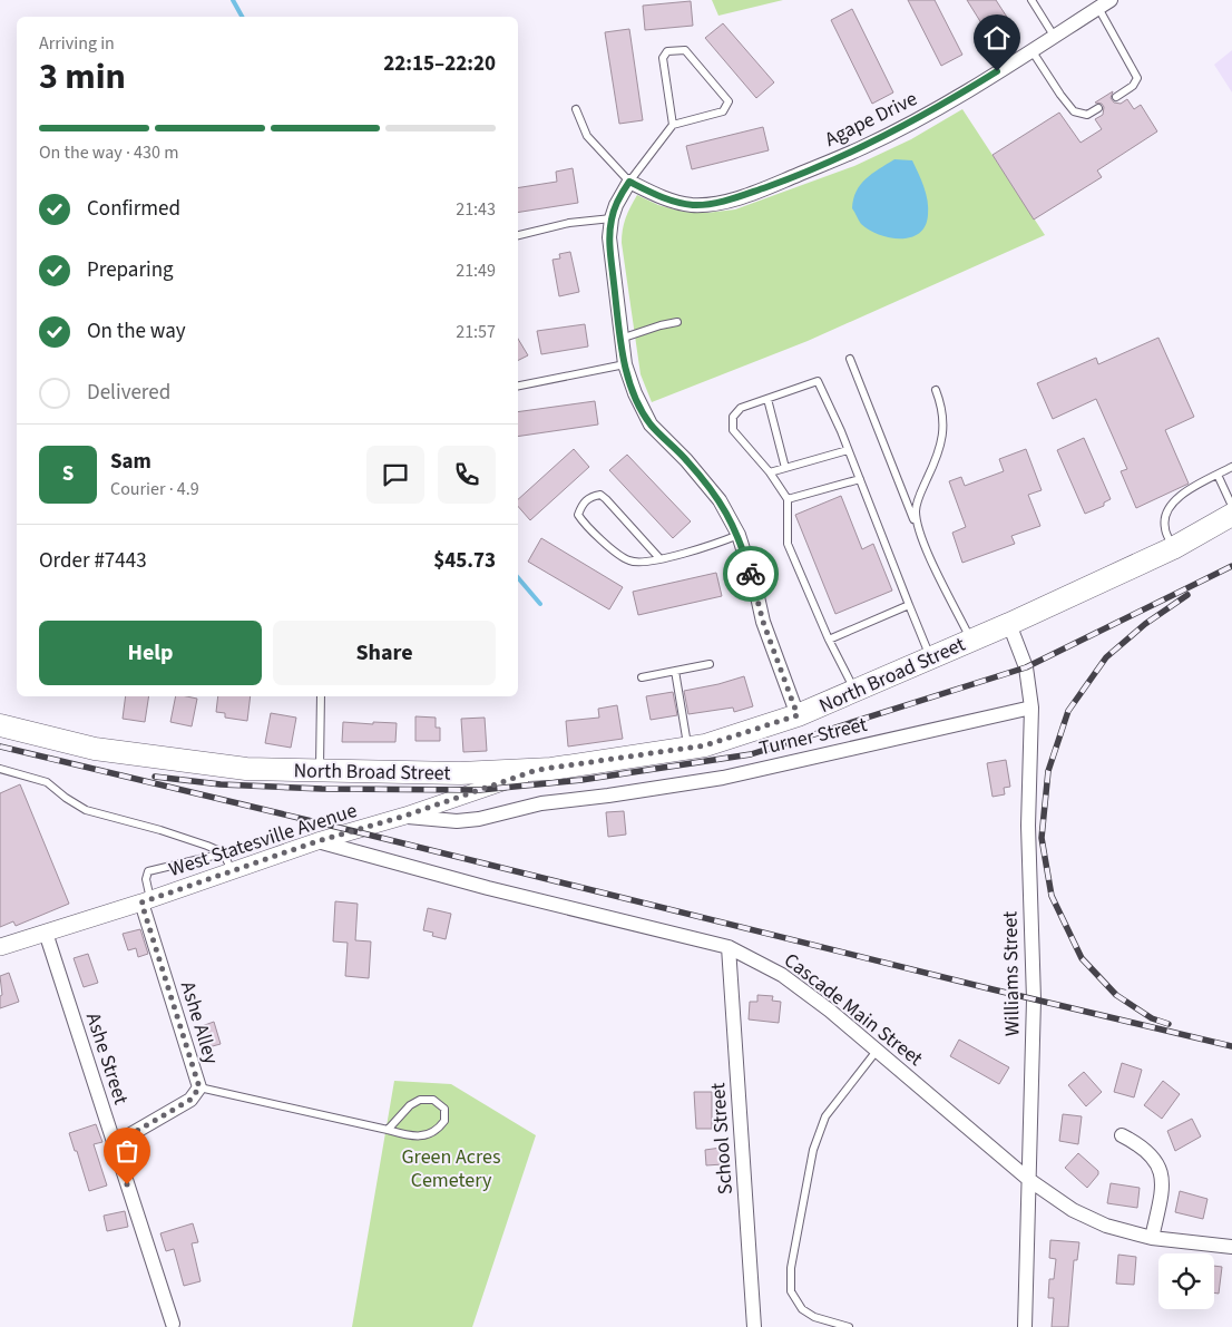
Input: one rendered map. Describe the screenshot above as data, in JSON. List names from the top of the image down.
{
  "streets": {
    "main road": ["North Broad Street"],
    "street": [
      "Agape Drive",
      "Turner Street",
      "West Statesville Avenue",
      "Williams Street",
      "Cascade Main Street",
      "Ashe Alley",
      "Ashe Street",
      "School Street"
    ]
  },
  "crossings": [
    ["North Broad Street", "West Statesville Avenue"],
    ["North Broad Street", "Williams Street"],
    ["Turner Street", "West Statesville Avenue"],
    ["Turner Street", "Williams Street"],
    ["West Statesville Avenue", "Cascade Main Street"],
    ["West Statesville Avenue", "Ashe Alley"],
    ["West Statesville Avenue", "Ashe Street"],
    ["Williams Street", "Cascade Main Street"],
    ["Cascade Main Street", "School Street"],
    ["Ashe Alley", "Ashe Street"]
  ],
  "parks": ["Green Acres Cemetery"],
  "page": {
    "heading": ["3 min", "Arriving in", "22:15–22:20"],
    "panel": [
      "Sam",
      "Courier · 4.9",
      "Order #7443",
      "$45.73"
    ],
    "bar": "On the way · 430 m",
    "list": [
      ["Confirmed", "21:43"],
      ["Preparing", "21:49"],
      ["On the way", "21:57"],
      "Delivered"
    ],
    "round": "S",
    "buttons": ["Help", "Share"]
  }
}
